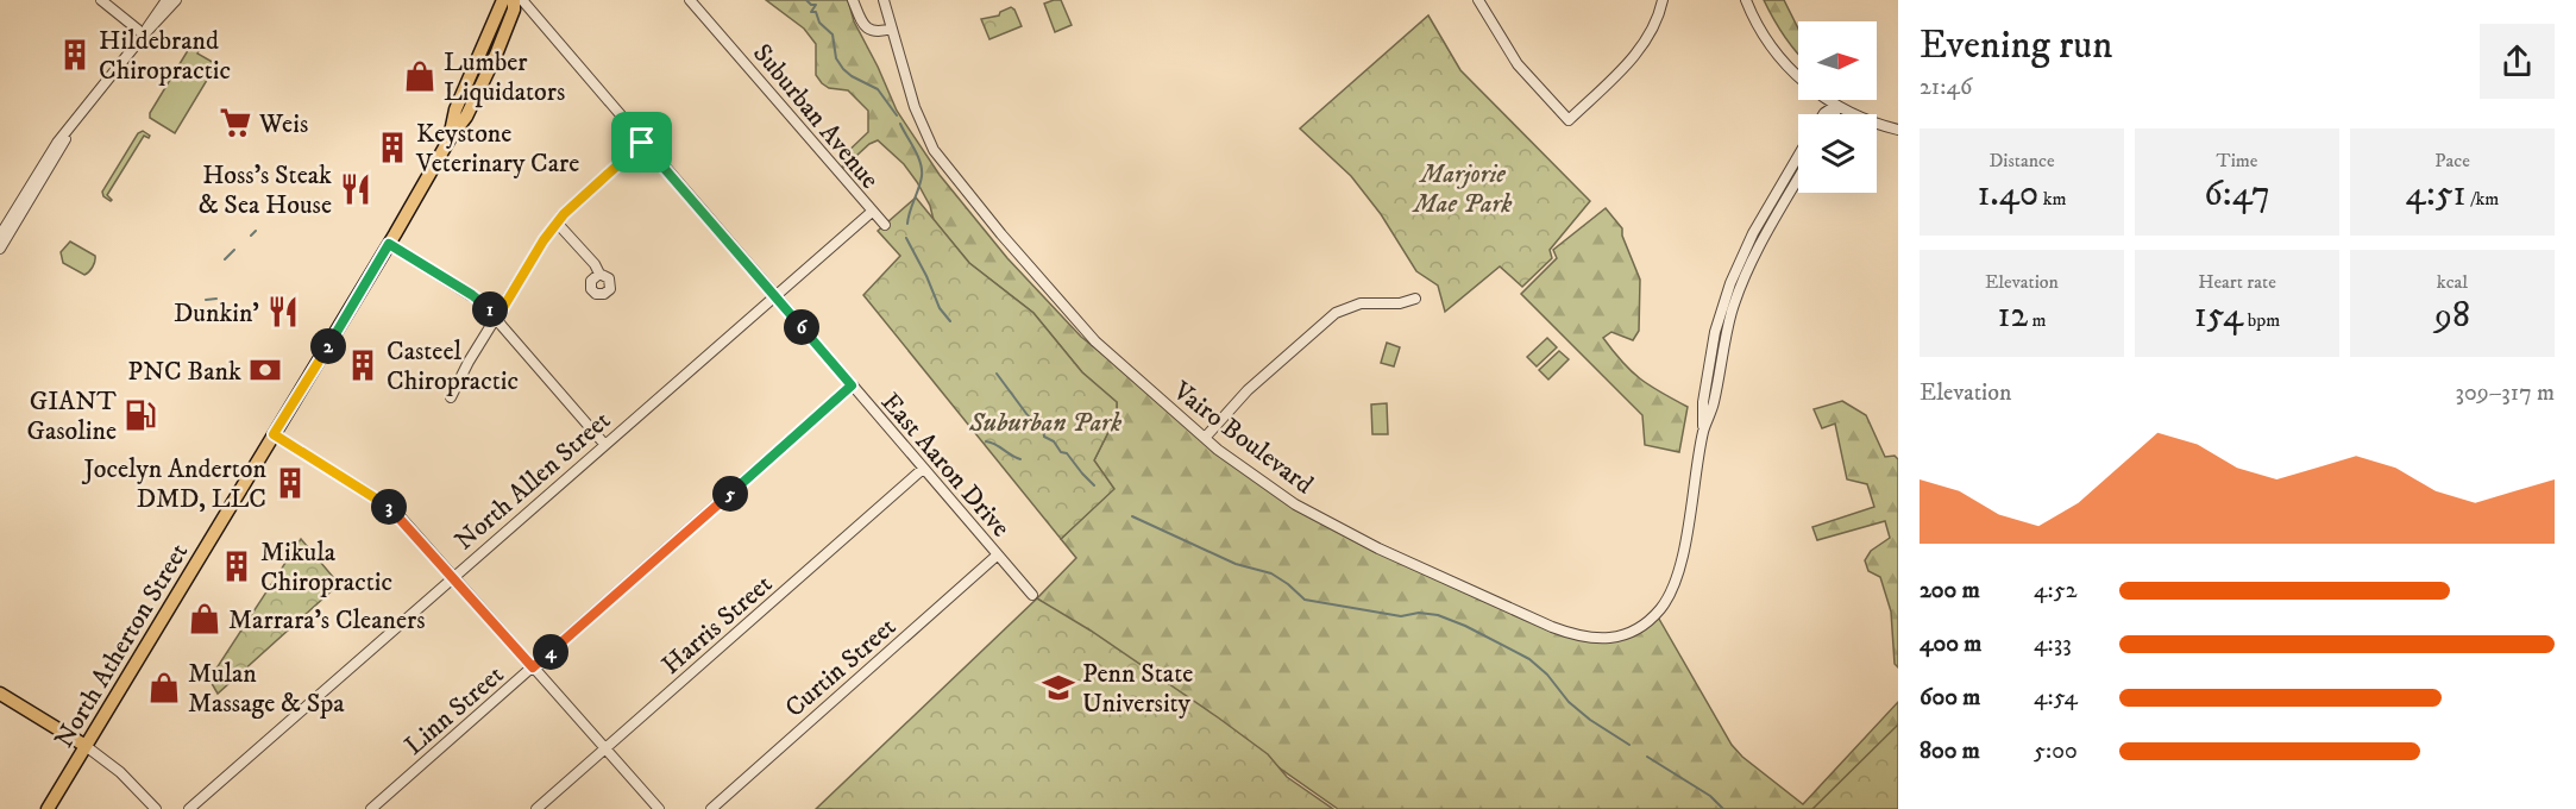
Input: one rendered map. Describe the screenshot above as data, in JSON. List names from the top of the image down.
{
  "streets": {
    "main road": ["North Atherton Street"],
    "street": [
      "Suburban Avenue",
      "Vairo Boulevard",
      "East Aaron Drive",
      "North Allen Street",
      "Harris Street",
      "Curtin Street",
      "Linn Street"
    ]
  },
  "crossings": [
    ["Suburban Avenue", "North Allen Street"],
    ["East Aaron Drive", "North Allen Street"],
    ["East Aaron Drive", "Harris Street"],
    ["East Aaron Drive", "Curtin Street"],
    ["East Aaron Drive", "Linn Street"]
  ],
  "parks": ["Marjorie Mae Park", "Suburban Park"],
  "places": {
    "building": [
      "Hildebrand Chiropractic",
      "Keystone Veterinary Care",
      "Casteel Chiropractic",
      "Jocelyn Anderton DMD, LLC",
      "Mikula Chiropractic"
    ],
    "shop": ["Lumber Liquidators", "Marrara's Cleaners", "Mulan Massage & Spa"],
    "supermarket": ["Weis"],
    "restaurant": ["Hoss's Steak & Sea House", "Dunkin'"],
    "bank": ["PNC Bank"],
    "fuel station": ["GIANT Gasoline"],
    "school or university": ["Penn State University"]
  },
  "north": "right",
  "page": {
    "heading": ["Evening run", "21:46"],
    "stats": [
      ["Distance", "1.40 km"],
      ["Time", "6:47"],
      ["Pace", "4:51 /km"],
      ["Elevation", "12 m"],
      ["Heart rate", "154 bpm"],
      ["kcal", "98"]
    ],
    "pins": [
      "1",
      "6",
      "2",
      "5",
      "3",
      "4"
    ],
    "chart": ["Elevation", "309–317 m"],
    "list": [
      {
        "name": "200 m",
        "note": "4:52"
      },
      {
        "name": "400 m",
        "note": "4:33"
      },
      {
        "name": "600 m",
        "note": "4:54"
      },
      {
        "name": "800 m",
        "note": "5:00"
      }
    ]
  }
}
